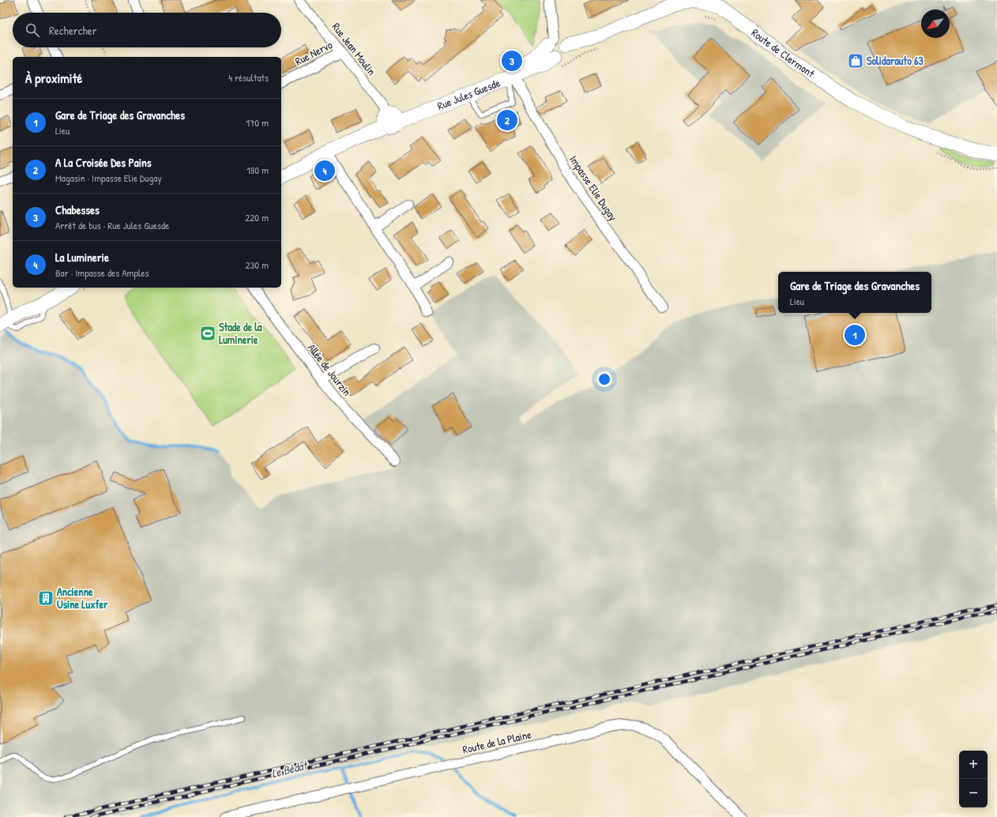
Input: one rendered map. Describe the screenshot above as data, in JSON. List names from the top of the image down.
{
  "streets": {
    "main road": ["Route de Clermont", "Rue Jules Guesde"],
    "street": [
      "Rue Jean Moulin",
      "Rue Nervo",
      "Impasse Elie Dugay",
      "Allée de Jourzin",
      "Route de la Plaine"
    ]
  },
  "crossings": [
    ["Rue Jean Moulin", "Rue Nervo"],
    ["Rue Jean Moulin", "Rue Jules Guesde"],
    ["Route de Clermont", "Rue Jules Guesde"],
    ["Rue Jules Guesde", "Impasse Elie Dugay"]
  ],
  "water": ["Le Bédat"],
  "places": {
    "shop": ["Solidarauto 63"],
    "sports": ["Stade de la Luminerie"],
    "building": ["Ancienne Usine Luxfer"]
  },
  "north": "bottom left",
  "page": {
    "search": "Rechercher",
    "pins": [
      "3",
      "2",
      "4",
      "1"
    ],
    "heading": ["À proximité", "4 résultats"],
    "list": [
      {
        "mark": "1",
        "name": "Gare de Triage des Gravanches",
        "note": "Lieu",
        "value": "170 m"
      },
      {
        "mark": "2",
        "name": "A La Croisée Des Pains",
        "note": "Magasin · Impasse Elie Dugay",
        "value": "180 m"
      },
      {
        "mark": "3",
        "name": "Chabesses",
        "note": "Arrêt de bus · Rue Jules Guesde",
        "value": "220 m"
      },
      {
        "mark": "4",
        "name": "La Luminerie",
        "note": "Bar · Impasse des Amples",
        "value": "230 m"
      }
    ],
    "popup": ["Gare de Triage des Gravanches", "Lieu"],
    "map_buttons": ["+", "−"]
  }
}
